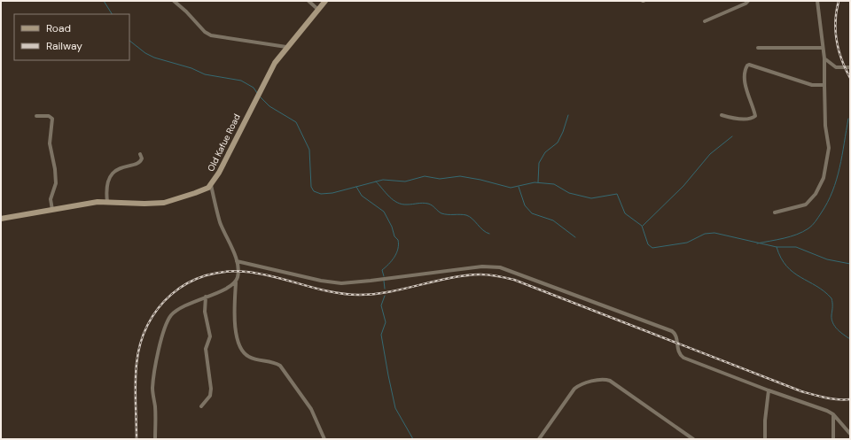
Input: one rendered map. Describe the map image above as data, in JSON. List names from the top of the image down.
{
  "streets": {
    "street": ["Old Kafue Road"]
  },
  "legend": ["Road", "Railway"]
}
